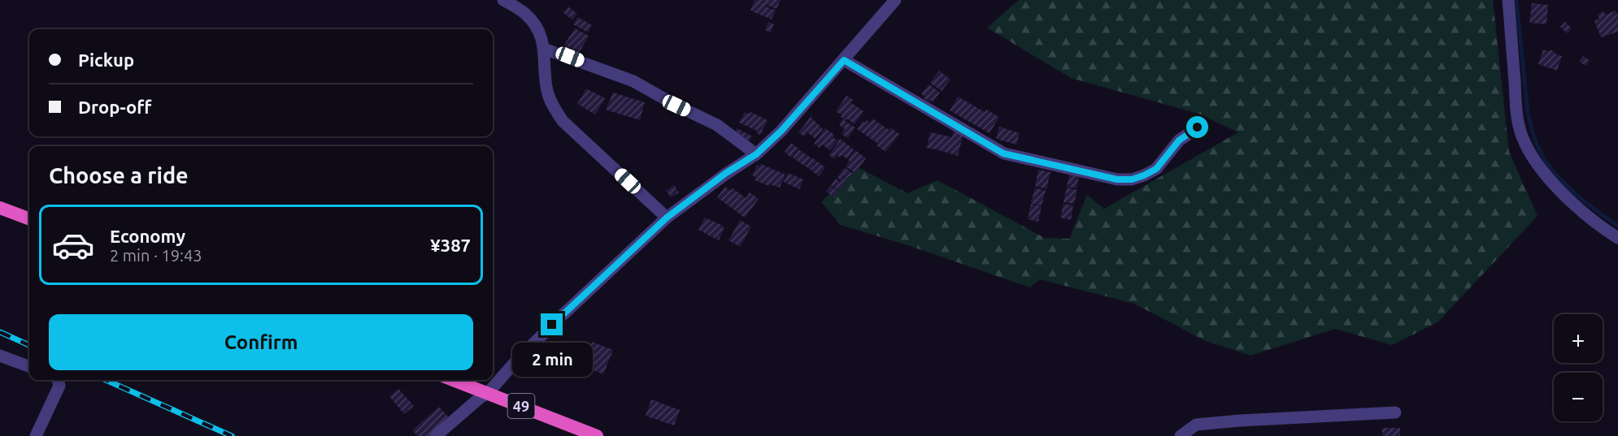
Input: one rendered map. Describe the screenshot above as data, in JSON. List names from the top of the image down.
{
  "streets": {
    "highway": ["49"]
  },
  "page": {
    "banner": ["Pickup", "Drop-off"],
    "heading": "Choose a ride",
    "list": [
      {
        "name": "Economy",
        "note": "2 min · 19:43",
        "value": "¥387"
      }
    ],
    "buttons": "Confirm",
    "map_buttons": ["+", "−"],
    "bubble": "2 min"
  }
}
